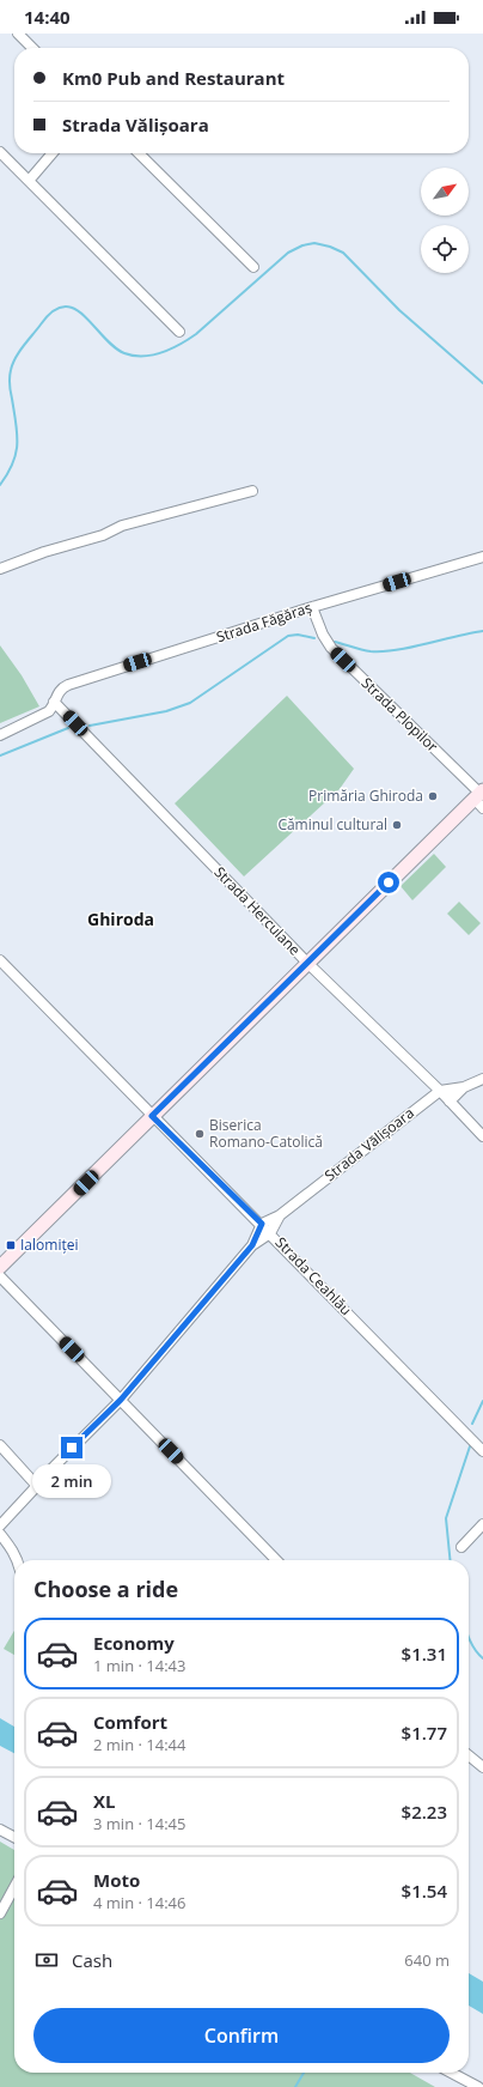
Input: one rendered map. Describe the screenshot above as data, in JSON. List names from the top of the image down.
{
  "streets": {
    "street": [
      "Strada Făgăraș",
      "Strada Plopilor",
      "Strada Herculane",
      "Strada Vălișoara",
      "Strada Ceahlău"
    ]
  },
  "crossings": [
    ["Strada Făgăraș", "Strada Plopilor"],
    ["Strada Făgăraș", "Strada Herculane"],
    ["Strada Herculane", "Strada Vălișoara"],
    ["Strada Vălișoara", "Strada Ceahlău"]
  ],
  "districts": ["Ghiroda"],
  "places": {
    "other": ["Primăria Ghiroda", "Căminul cultural", "Biserica Romano-Catolică"],
    "transit": ["Ialomiței"]
  },
  "north": "top right",
  "page": {
    "status": "14:40",
    "banner": ["Km0 Pub and Restaurant", "Strada Vălișoara"],
    "bubble": "2 min",
    "heading": "Choose a ride",
    "list": [
      {
        "name": "Economy",
        "note": "1 min · 14:43",
        "value": "$1.31"
      },
      {
        "name": "Comfort",
        "note": "2 min · 14:44",
        "value": "$1.77"
      },
      {
        "name": "XL",
        "note": "3 min · 14:45",
        "value": "$2.23"
      },
      {
        "name": "Moto",
        "note": "4 min · 14:46",
        "value": "$1.54"
      }
    ],
    "pay": ["Cash", "640 m"],
    "buttons": "Confirm"
  }
}
